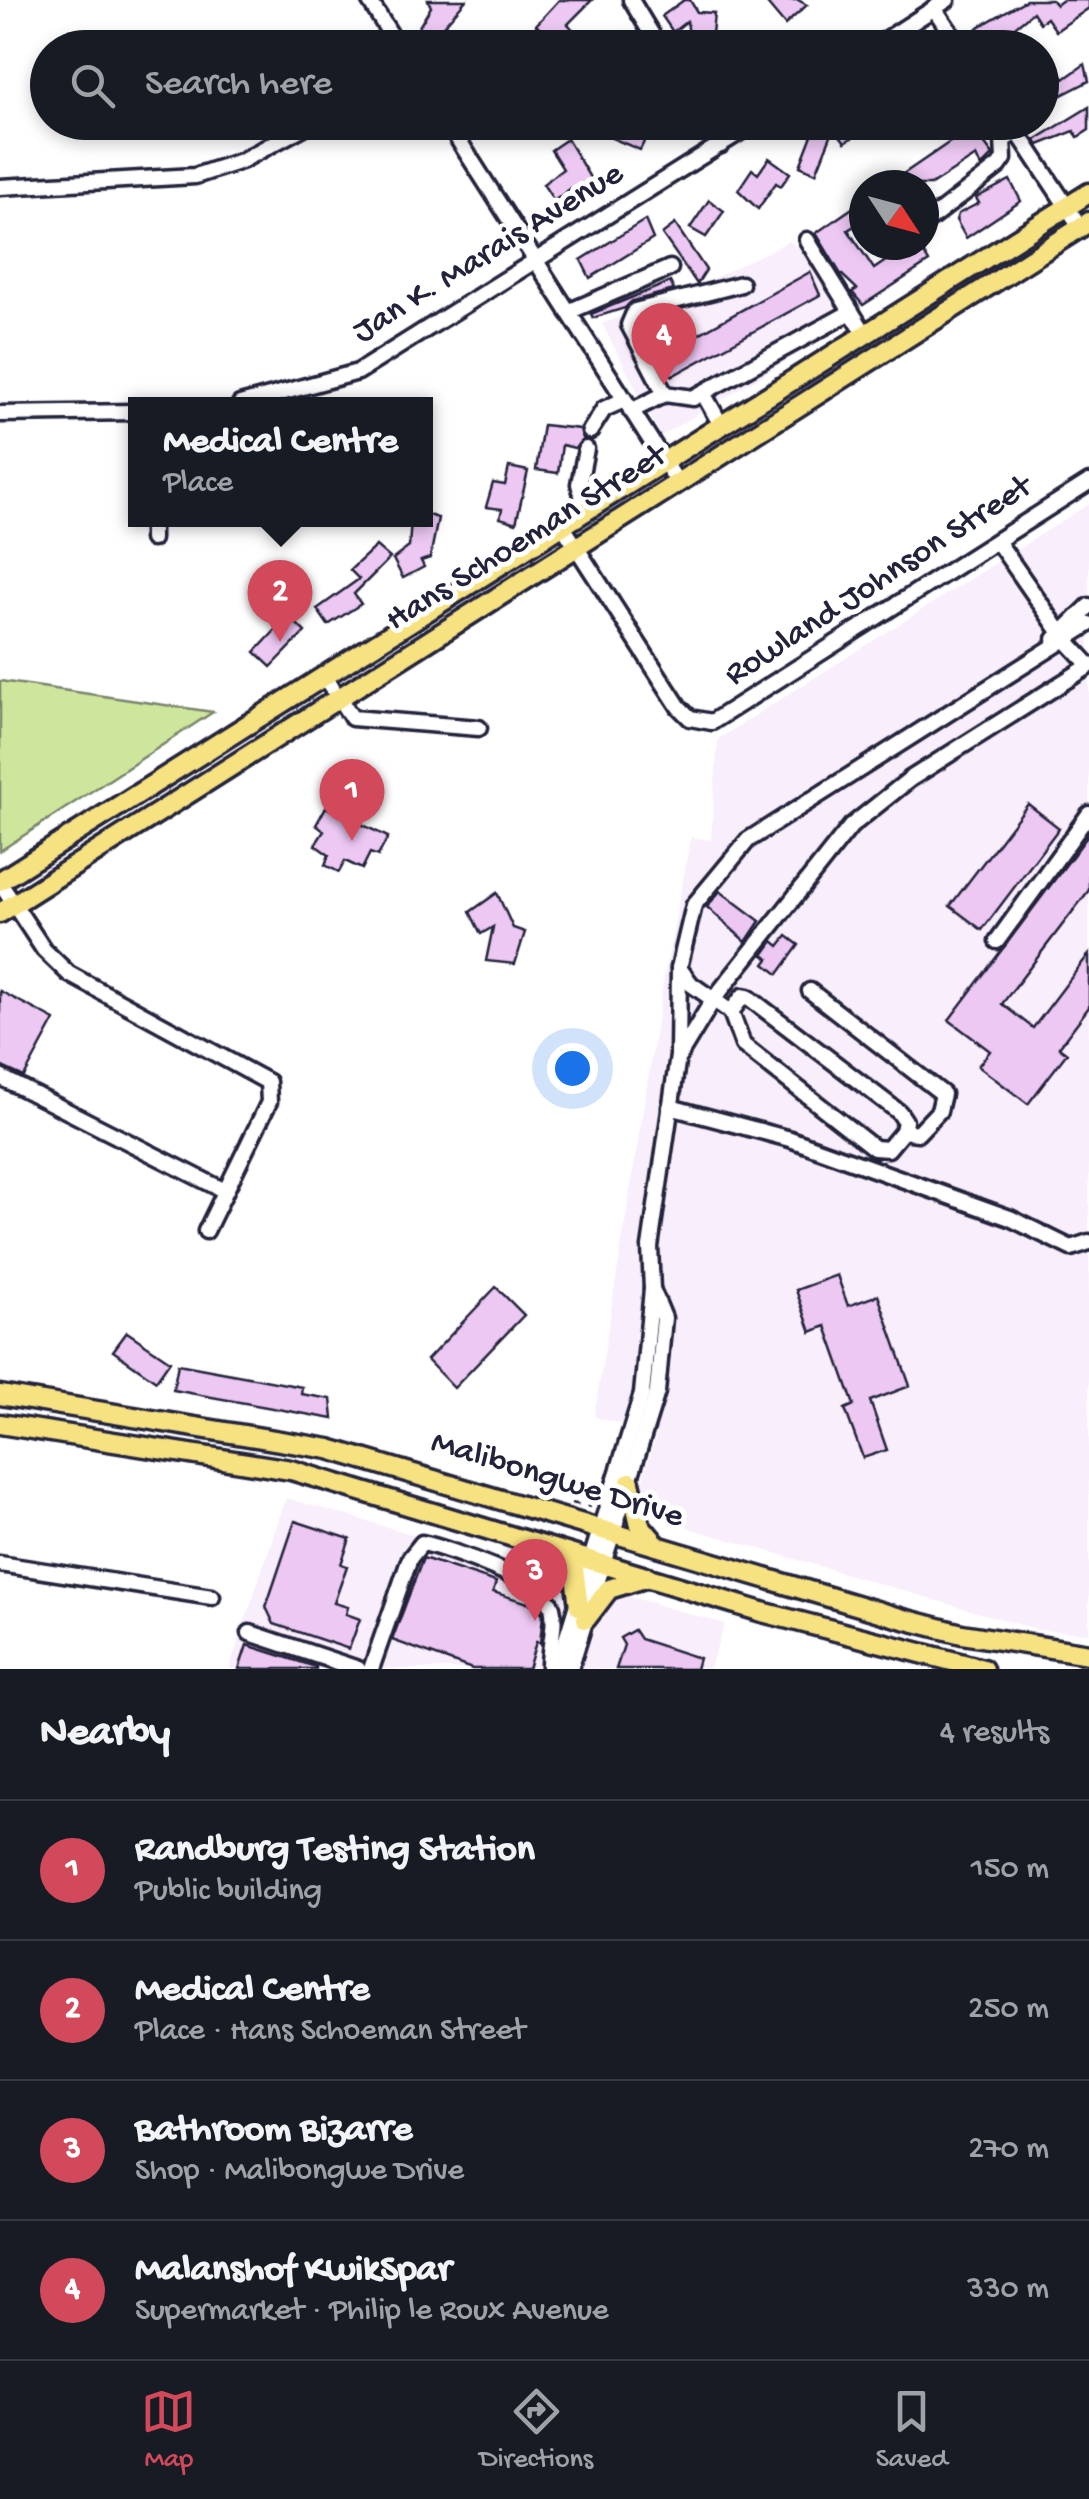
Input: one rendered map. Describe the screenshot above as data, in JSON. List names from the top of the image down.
{
  "streets": {
    "main road": ["Hans Schoeman Street", "Malibongwe Drive"],
    "street": ["Jan K. Marais Avenue", "Rowland Johnson Street"]
  },
  "crossings": [
    ["Hans Schoeman Street", "Rowland Johnson Street"]
  ],
  "north": "bottom right",
  "page": {
    "search": "Search here",
    "pins": [
      "4",
      "2",
      "1",
      "3"
    ],
    "popup": ["Medical Centre", "Place"],
    "heading": ["Nearby", "4 results"],
    "list": [
      {
        "mark": "1",
        "name": "Randburg Testing Station",
        "note": "Public building",
        "value": "150 m"
      },
      {
        "mark": "2",
        "name": "Medical Centre",
        "note": "Place · Hans Schoeman Street",
        "value": "250 m"
      },
      {
        "mark": "3",
        "name": "Bathroom Bizarre",
        "note": "Shop · Malibongwe Drive",
        "value": "270 m"
      },
      {
        "mark": "4",
        "name": "Malanshof KwikSpar",
        "note": "Supermarket · Philip le Roux Avenue",
        "value": "330 m"
      }
    ],
    "nav": ["Map", "Directions", "Saved"]
  }
}
